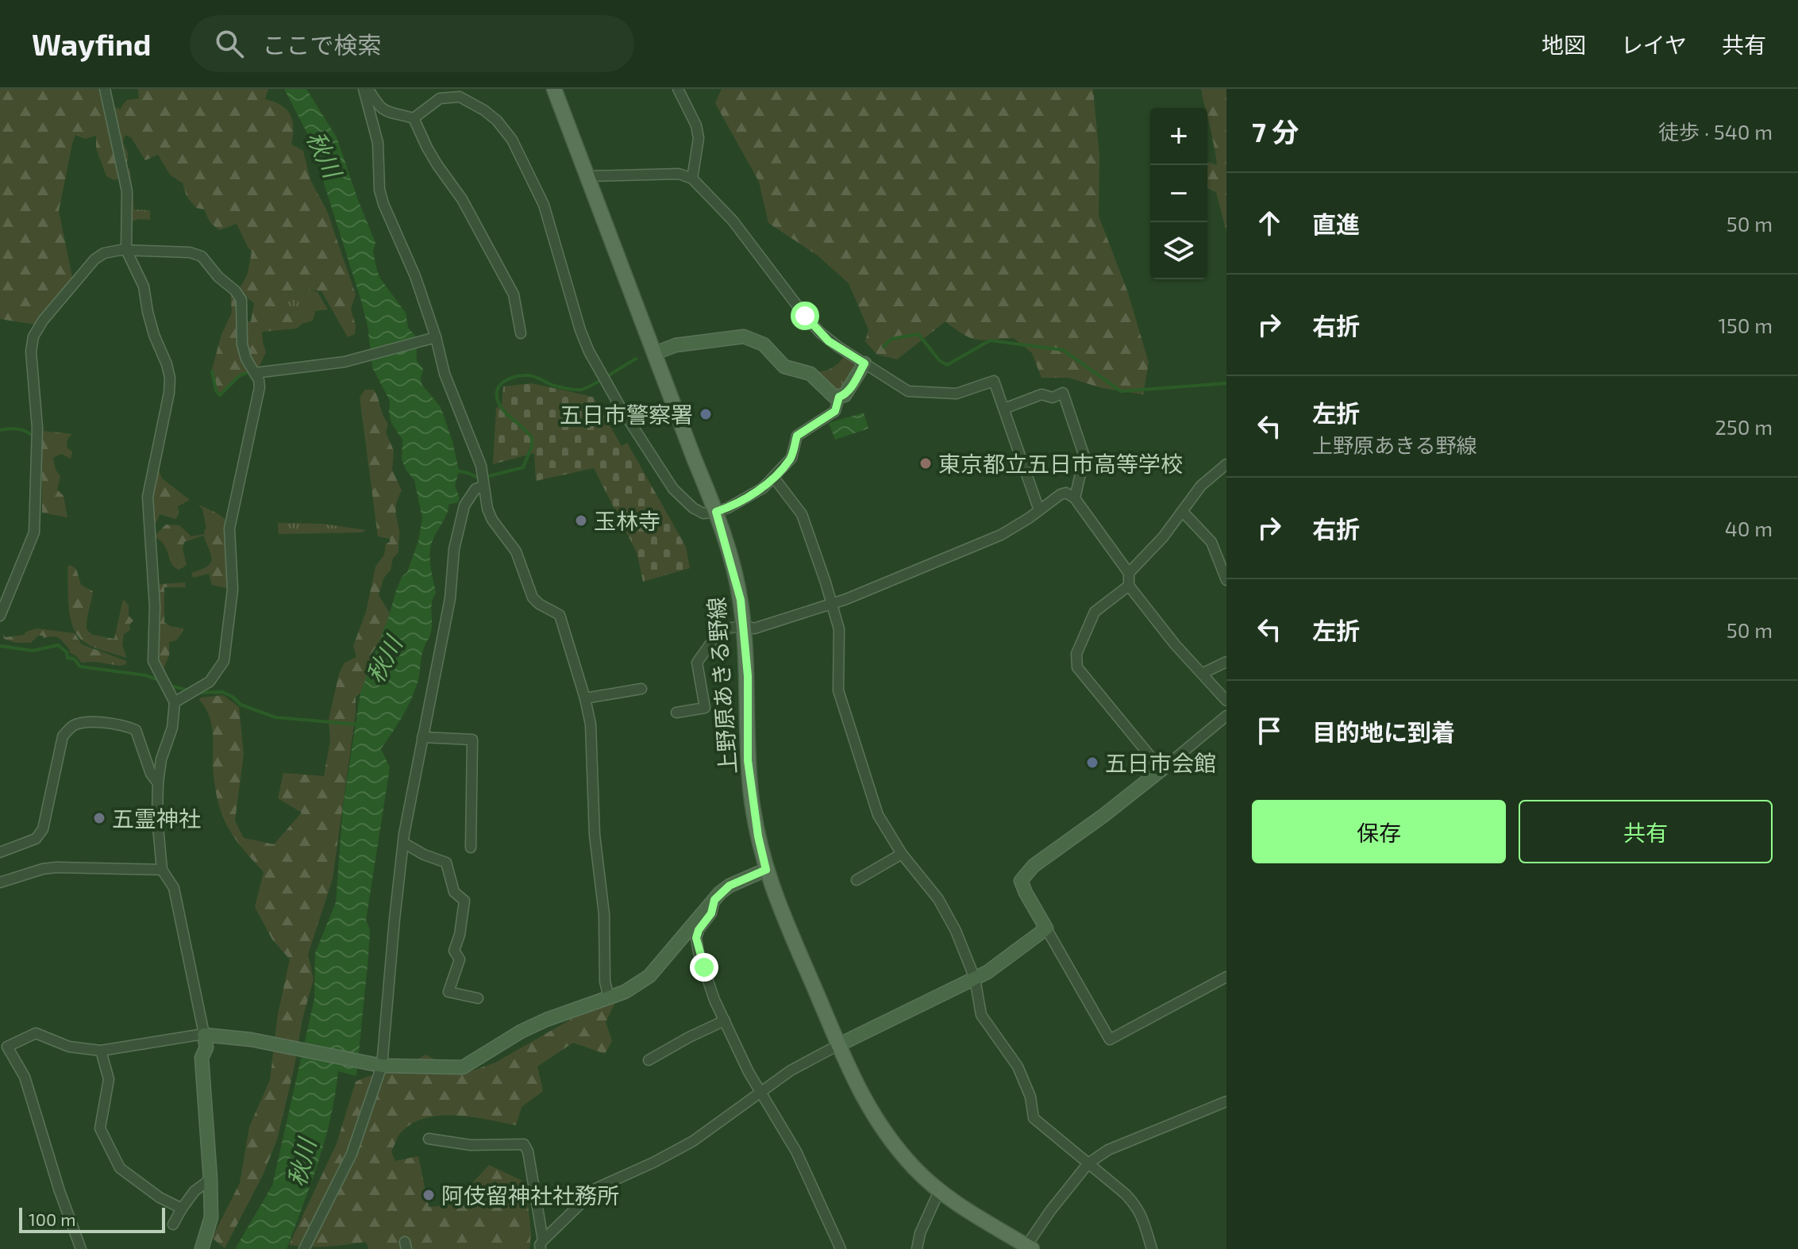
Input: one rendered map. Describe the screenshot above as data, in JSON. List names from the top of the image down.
{
  "streets": {
    "main road": ["上野原あきる野線"]
  },
  "water": ["秋川"],
  "places": [
    "五日市警察署",
    "東京都立五日市高等学校",
    "玉林寺",
    "五日市会館",
    "五霊神社",
    "阿伎留神社社務所"
  ],
  "scale_bar": "100 m",
  "page": {
    "header": "Wayfind",
    "search": "ここで検索",
    "nav": ["地図", "レイヤ", "共有"],
    "heading": ["7 分", "徒歩 · 540 m"],
    "map_buttons": ["+", "−"],
    "list": [
      ["直進", "50 m"],
      ["右折", "150 m"],
      ["左折", "上野原あきる野線", "250 m"],
      ["右折", "40 m"],
      ["左折", "50 m"],
      "目的地に到着"
    ],
    "buttons": ["保存", "共有"],
    "scale": "100 m"
  }
}
